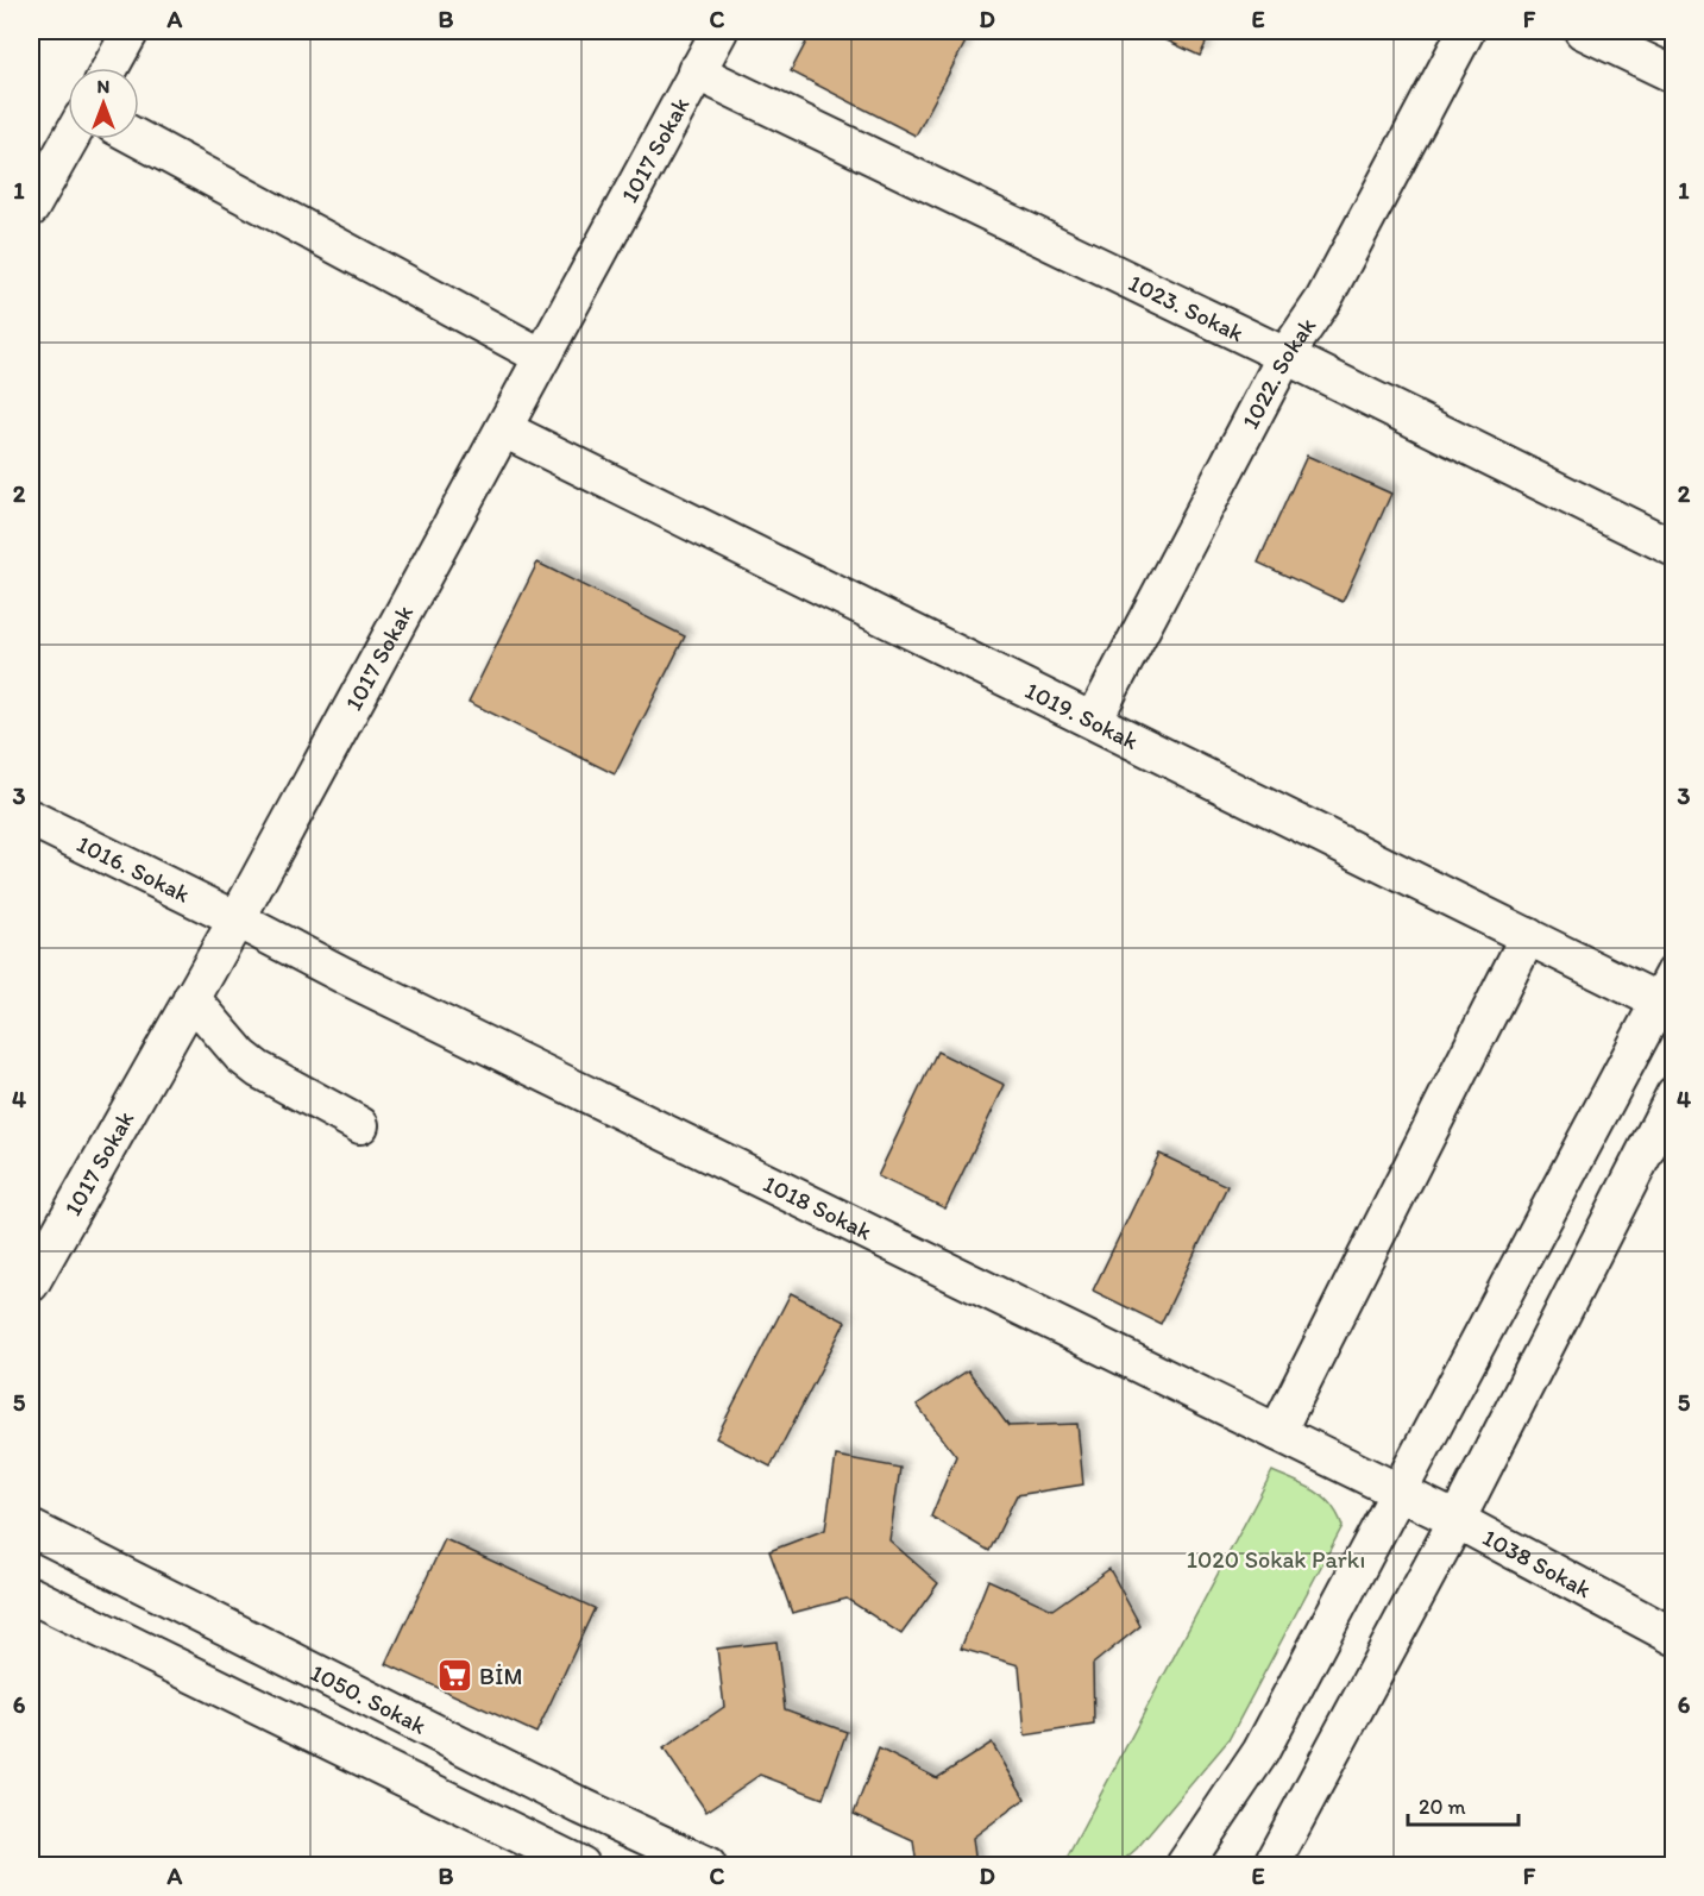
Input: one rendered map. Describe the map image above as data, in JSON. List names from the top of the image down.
{
  "streets": {
    "street": [
      "1017 Sokak",
      "1023. Sokak",
      "1022. Sokak",
      "1019. Sokak",
      "1016. Sokak",
      "1018 Sokak",
      "1038 Sokak",
      "1050. Sokak"
    ]
  },
  "crossings": [
    ["1017 Sokak", "1023. Sokak"],
    ["1017 Sokak", "1019. Sokak"],
    ["1017 Sokak", "1016. Sokak"],
    ["1017 Sokak", "1018 Sokak"],
    ["1023. Sokak", "1022. Sokak"],
    ["1022. Sokak", "1019. Sokak"],
    ["1016. Sokak", "1018 Sokak"],
    ["1018 Sokak", "1038 Sokak"]
  ],
  "parks": ["1020 Sokak Parkı"],
  "places": {
    "supermarket": ["BİM"]
  },
  "scale_bar": "20 m",
  "north": "top",
  "grid": {
    "columns": [
      "A",
      "B",
      "C",
      "D",
      "E",
      "F"
    ],
    "rows": [
      "1",
      "2",
      "3",
      "4",
      "5",
      "6"
    ]
  }
}
